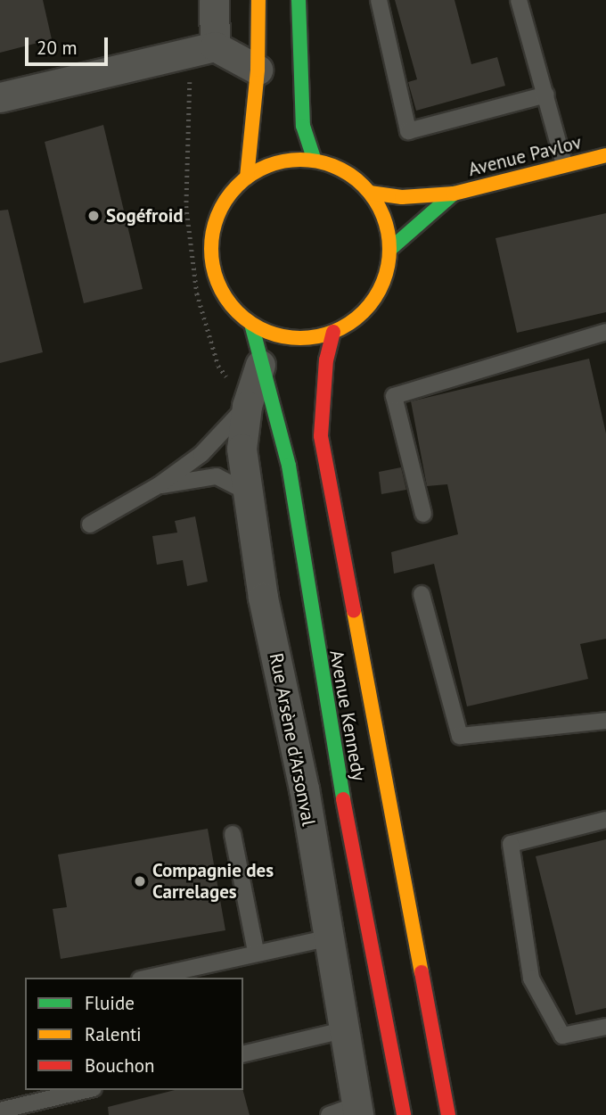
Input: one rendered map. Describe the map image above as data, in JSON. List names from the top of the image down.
{
  "streets": {
    "main road": ["Avenue Pavlov", "Avenue Kennedy"],
    "street": ["Rue Arsène d'Arsonval"]
  },
  "crossings": [
    ["Avenue Pavlov", "Avenue Kennedy"],
    ["Avenue Kennedy", "Rue Arsène d'Arsonval"]
  ],
  "places": ["Sogéfroid", "Compagnie des Carrelages"],
  "legend": ["Fluide", "Ralenti", "Bouchon"],
  "scale_bar": "20 m"
}
